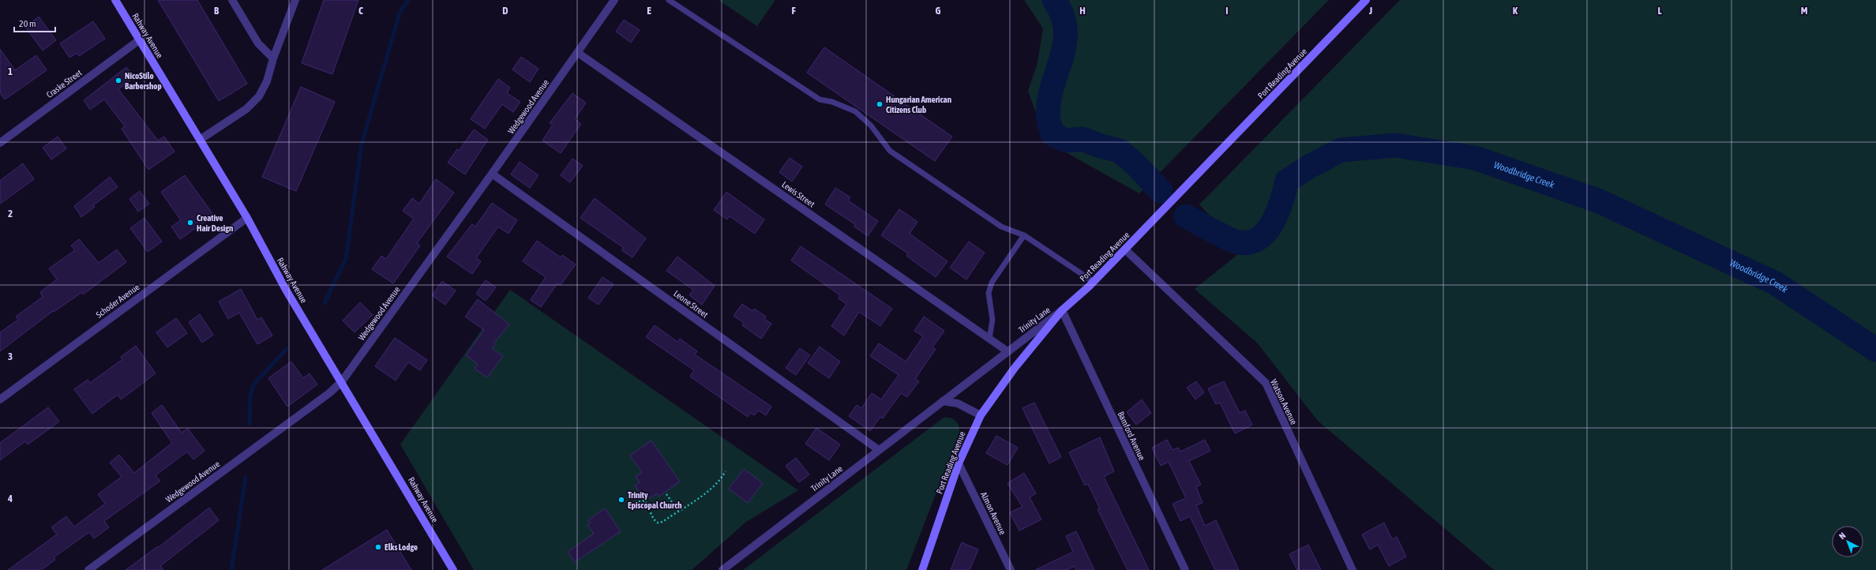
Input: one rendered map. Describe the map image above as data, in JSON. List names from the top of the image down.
{
  "streets": {
    "main road": ["Rahway Avenue", "Port Reading Avenue"],
    "street": [
      "Craske Street",
      "Wedgewood Avenue",
      "Lewis Street",
      "Schoder Avenue",
      "Leone Street",
      "Trinity Lane",
      "Watson Avenue",
      "Bamford Avenue",
      "Almon Avenue"
    ]
  },
  "crossings": [
    ["Rahway Avenue", "Craske Street"],
    ["Rahway Avenue", "Wedgewood Avenue"],
    ["Rahway Avenue", "Schoder Avenue"],
    ["Port Reading Avenue", "Trinity Lane"],
    ["Port Reading Avenue", "Watson Avenue"],
    ["Port Reading Avenue", "Bamford Avenue"],
    ["Port Reading Avenue", "Almon Avenue"],
    ["Wedgewood Avenue", "Lewis Street"],
    ["Wedgewood Avenue", "Leone Street"],
    ["Lewis Street", "Trinity Lane"],
    ["Leone Street", "Trinity Lane"],
    ["Trinity Lane", "Bamford Avenue"]
  ],
  "water": ["Woodbridge Creek"],
  "places": [
    "NicoStilo Barbershop",
    "Hungarian American Citizens Club",
    "Creative Hair Design",
    "Trinity Episcopal Church",
    "Elks Lodge"
  ],
  "scale_bar": "20 m",
  "north": "top left",
  "grid": {
    "columns": [
      "B",
      "C",
      "D",
      "E",
      "F",
      "G",
      "H",
      "I",
      "J",
      "K",
      "L",
      "M"
    ],
    "rows": [
      "1",
      "2",
      "3",
      "4"
    ]
  }
}
